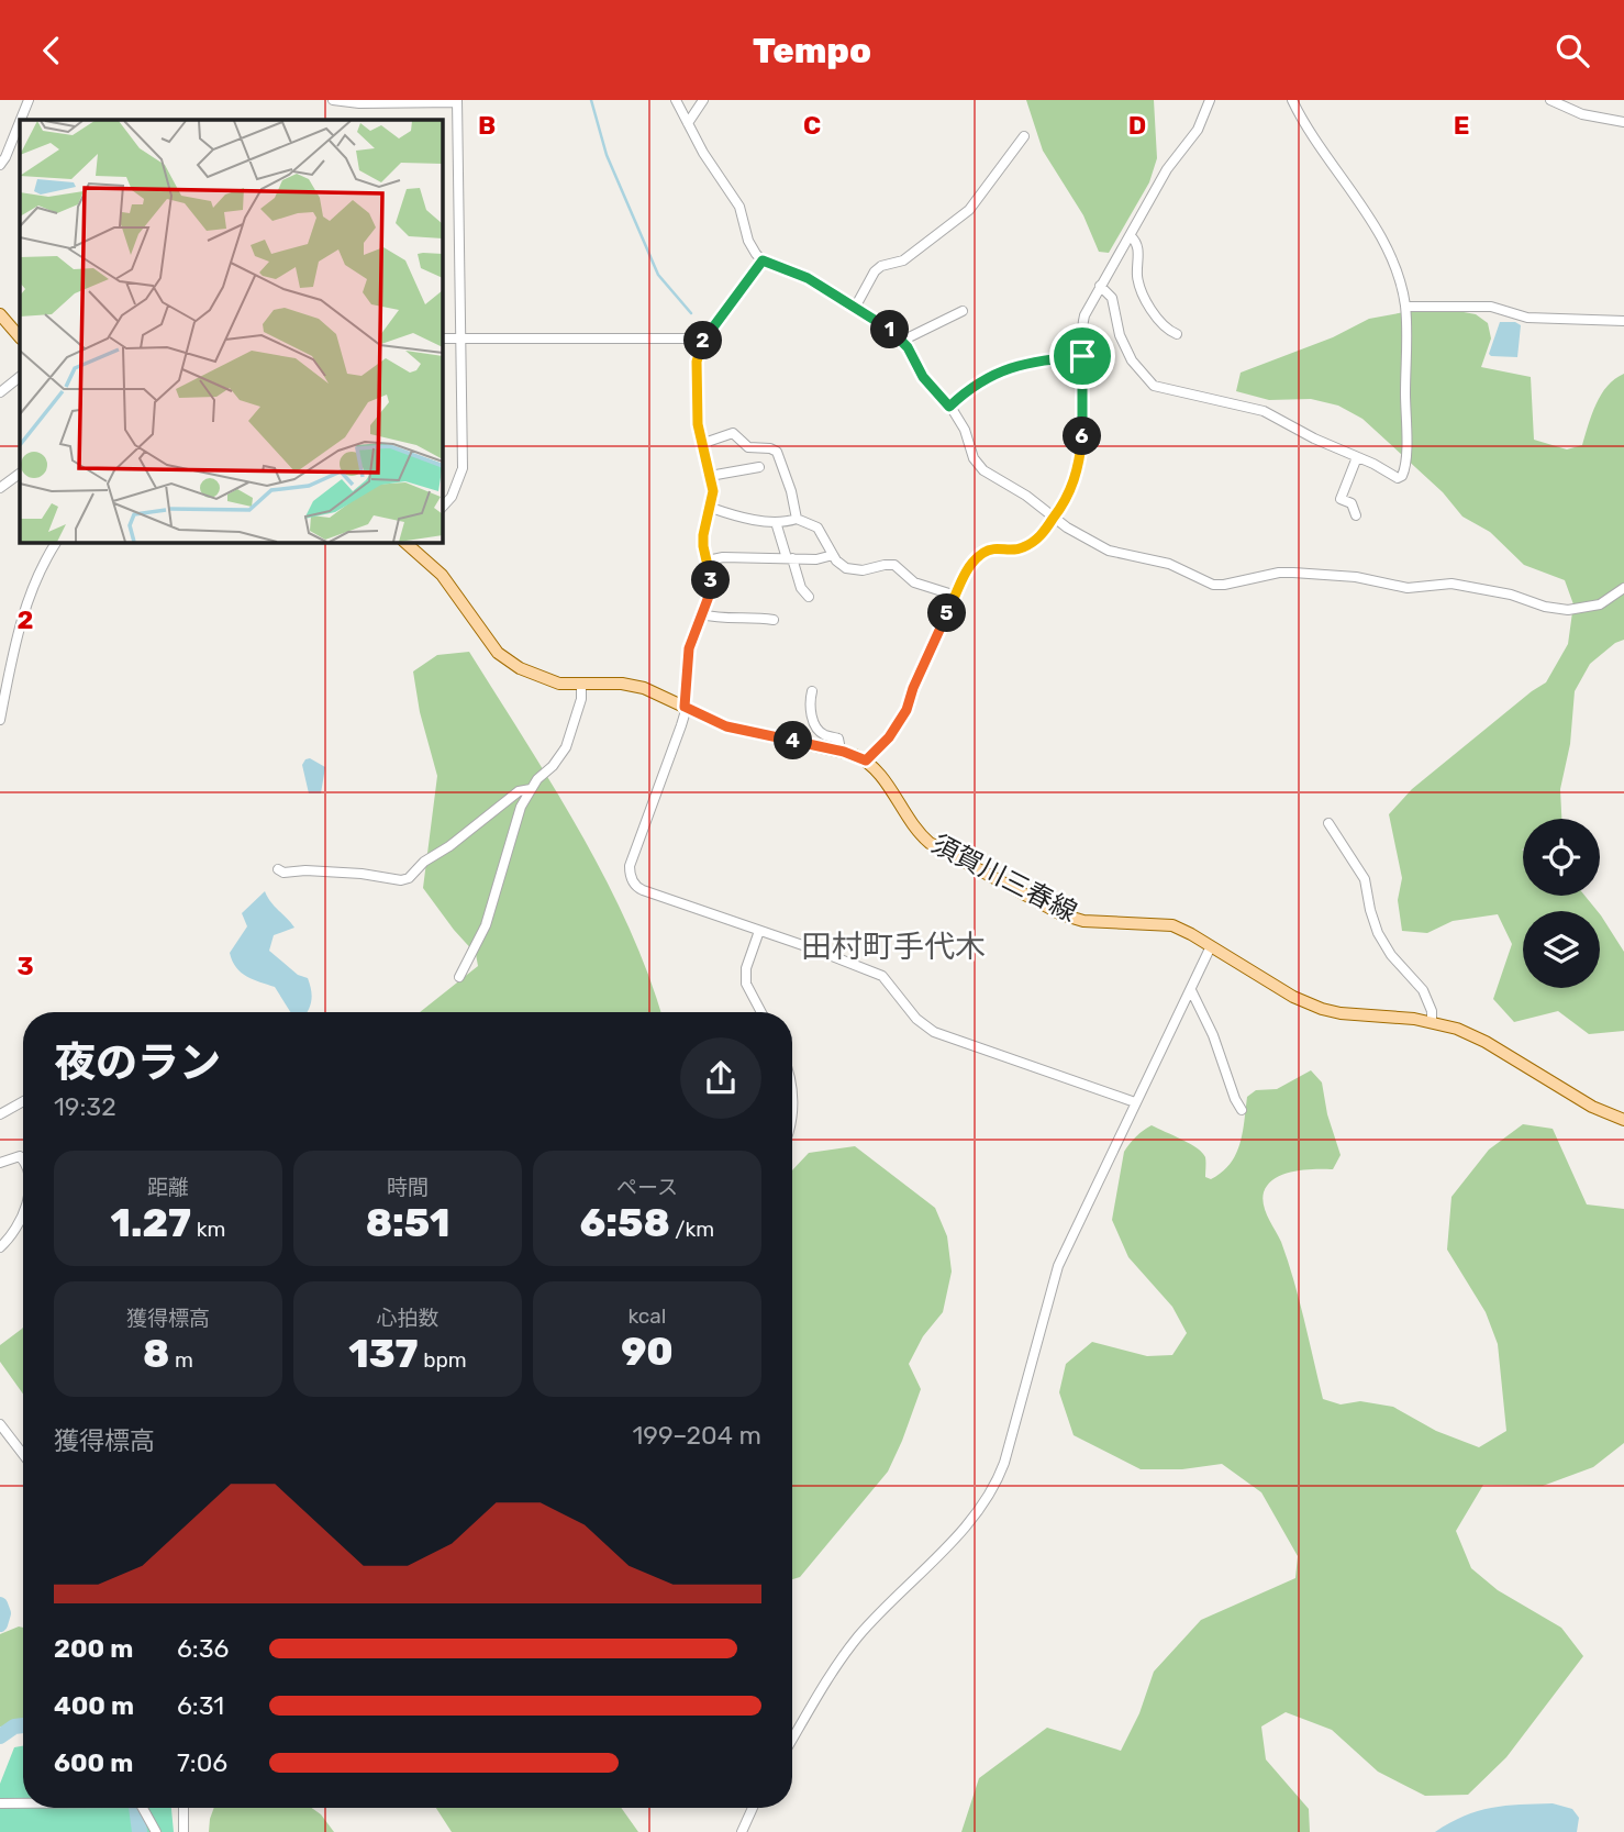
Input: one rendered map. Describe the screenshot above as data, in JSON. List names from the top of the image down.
{
  "streets": {
    "main road": ["須賀川三春線"]
  },
  "districts": ["田村町手代木"],
  "page": {
    "header": "Tempo",
    "pins": [
      "1",
      "2",
      "6",
      "3",
      "5",
      "4"
    ],
    "heading": ["夜のラン", "19:32"],
    "stats": [
      ["距離", "1.27 km"],
      ["時間", "8:51"],
      ["ペース", "6:58 /km"],
      ["獲得標高", "8 m"],
      ["心拍数", "137 bpm"],
      ["kcal", "90"]
    ],
    "chart": ["獲得標高", "199–204 m"],
    "list": [
      {
        "name": "200 m",
        "note": "6:36"
      },
      {
        "name": "400 m",
        "note": "6:31"
      },
      {
        "name": "600 m",
        "note": "7:06"
      }
    ]
  },
  "grid": {
    "columns": [
      "B",
      "C",
      "D",
      "E"
    ],
    "rows": ["2", "3"]
  }
}
